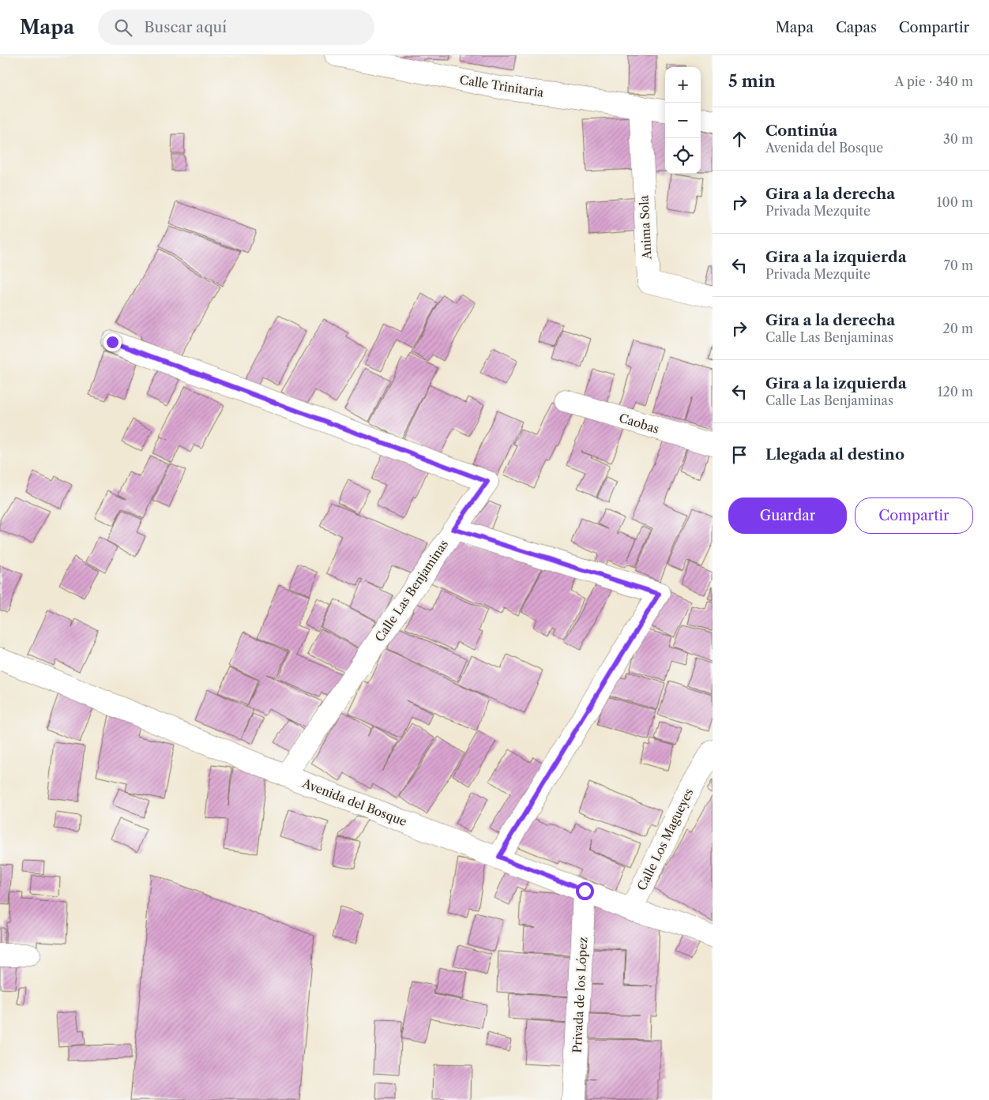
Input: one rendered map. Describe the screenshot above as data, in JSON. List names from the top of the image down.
{
  "streets": {
    "street": [
      "Calle Trinitaria",
      "Anima Sola",
      "Caobas",
      "Calle Las Benjaminas",
      "Avenida del Bosque",
      "Calle Los Magueyes",
      "Privada de los López"
    ]
  },
  "crossings": [
    ["Calle Trinitaria", "Anima Sola"],
    ["Calle Las Benjaminas", "Avenida del Bosque"],
    ["Avenida del Bosque", "Calle Los Magueyes"],
    ["Avenida del Bosque", "Privada de los López"]
  ],
  "page": {
    "header": "Mapa",
    "search": "Buscar aquí",
    "nav": ["Mapa", "Capas", "Compartir"],
    "heading": ["5 min", "A pie · 340 m"],
    "map_buttons": ["+", "−"],
    "list": [
      ["Continúa", "Avenida del Bosque", "30 m"],
      ["Gira a la derecha", "Privada Mezquite", "100 m"],
      ["Gira a la izquierda", "Privada Mezquite", "70 m"],
      ["Gira a la derecha", "Calle Las Benjaminas", "20 m"],
      ["Gira a la izquierda", "Calle Las Benjaminas", "120 m"],
      "Llegada al destino"
    ],
    "buttons": ["Guardar", "Compartir"]
  }
}
